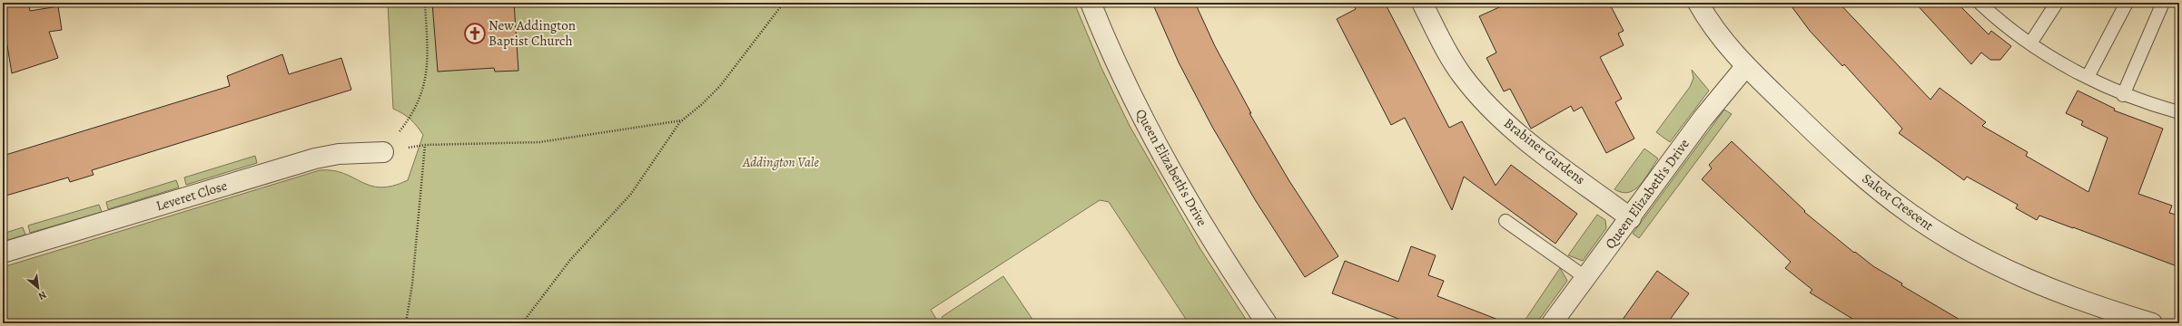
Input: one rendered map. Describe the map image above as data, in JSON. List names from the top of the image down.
{
  "streets": {
    "street": [
      "Brabiner Gardens",
      "Queen Elizabeth's Drive",
      "Leveret Close",
      "Salcot Crescent"
    ]
  },
  "crossings": [
    ["Brabiner Gardens", "Queen Elizabeth's Drive"],
    ["Queen Elizabeth's Drive", "Salcot Crescent"]
  ],
  "parks": ["Addington Vale"],
  "places": {
    "church": ["New Addington Baptist Church"]
  },
  "north": "bottom right"
}
